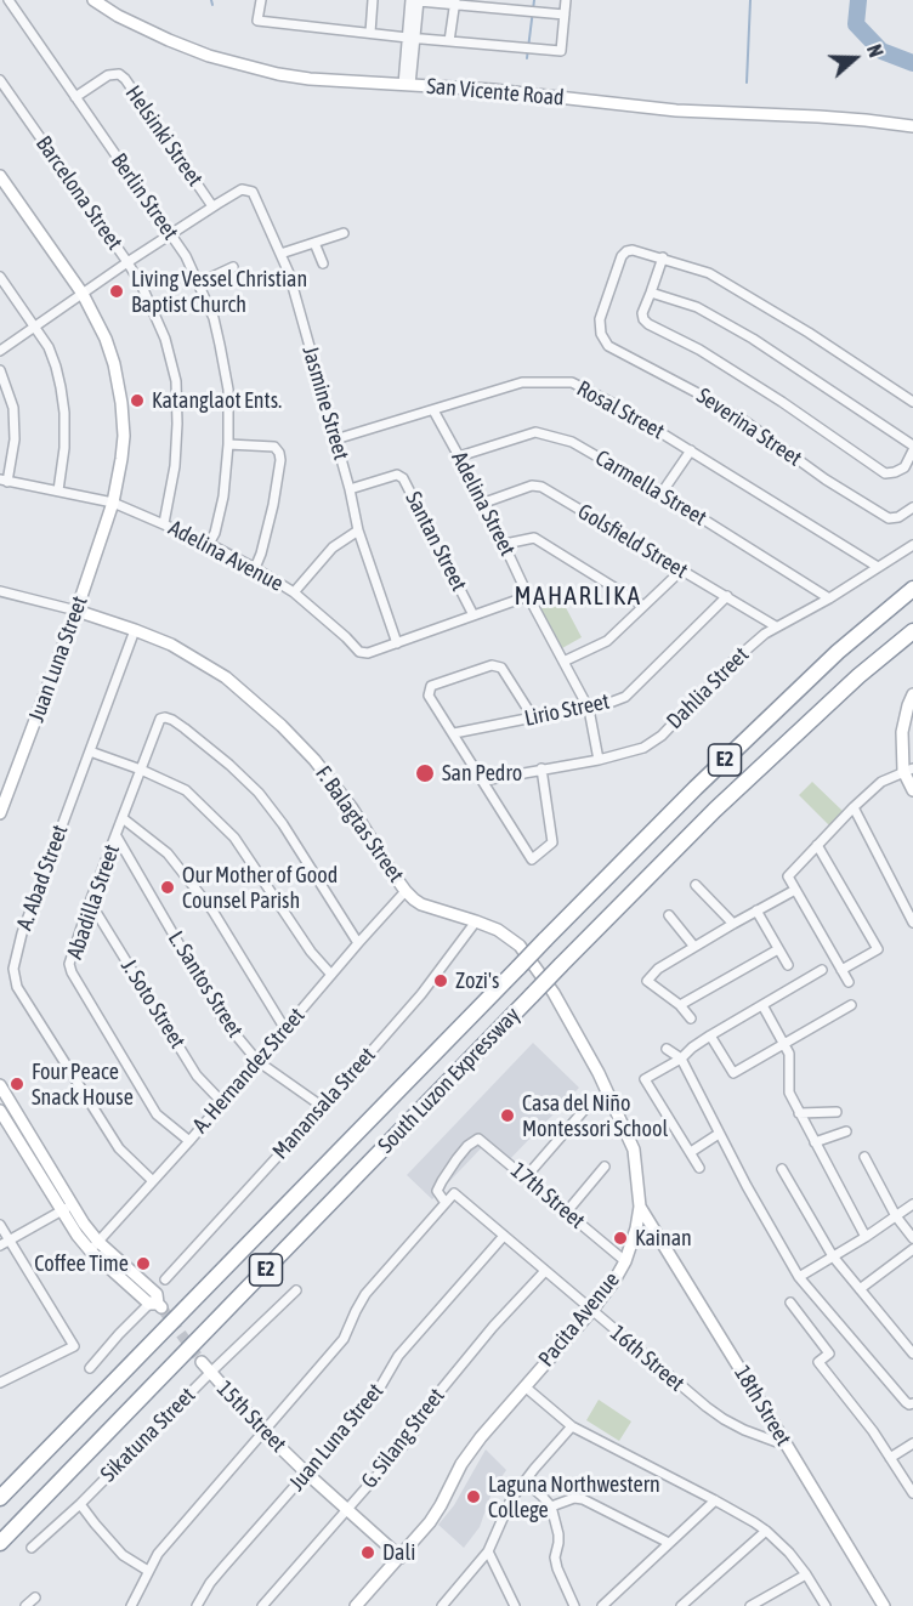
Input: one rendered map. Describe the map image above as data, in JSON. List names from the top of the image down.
{
  "streets": {
    "highway": ["E2", "South Luzon Expressway"],
    "main road": [
      "San Vicente Road",
      "Juan Luna Street",
      "F. Balagtas Street",
      "Pacita Avenue",
      "18th Street",
      "15th Street"
    ],
    "street": [
      "Helsinki Street",
      "Barcelona Street",
      "Berlin Street",
      "Jasmine Street",
      "Rosal Street",
      "Severina Street",
      "Carmella Street",
      "Adelina Street",
      "Santan Street",
      "Golsfield Street",
      "Adelina Avenue",
      "Dahlia Street",
      "Lirio Street",
      "A. Abad Street",
      "Abadilla Street",
      "L. Santos Street",
      "J. Soto Street",
      "A. Hernandez Street",
      "Manansala Street",
      "17th Street",
      "16th Street",
      "Sikatuna Street",
      "G. Silang Street"
    ]
  },
  "crossings": [
    ["Helsinki Street", "Berlin Street"],
    ["Helsinki Street", "Jasmine Street"],
    ["Barcelona Street", "Jasmine Street"],
    ["Barcelona Street", "Adelina Avenue"],
    ["Berlin Street", "Jasmine Street"],
    ["Berlin Street", "Adelina Avenue"],
    ["Jasmine Street", "Rosal Street"],
    ["Jasmine Street", "Santan Street"],
    ["Jasmine Street", "Adelina Avenue"],
    ["Jasmine Street", "Juan Luna Street"],
    ["Rosal Street", "Adelina Street"],
    ["Rosal Street", "Dahlia Street"],
    ["Carmella Street", "Adelina Street"],
    ["Carmella Street", "Dahlia Street"],
    ["Adelina Street", "Golsfield Street"],
    ["Adelina Street", "Adelina Avenue"],
    ["Adelina Street", "Dahlia Street"],
    ["Adelina Street", "Lirio Street"],
    ["Santan Street", "Adelina Avenue"],
    ["Golsfield Street", "Dahlia Street"],
    ["Golsfield Street", "Lirio Street"],
    ["Adelina Avenue", "Juan Luna Street"],
    ["Juan Luna Street", "F. Balagtas Street"],
    ["Juan Luna Street", "16th Street"],
    ["Juan Luna Street", "15th Street"],
    ["F. Balagtas Street", "A. Abad Street"],
    ["F. Balagtas Street", "A. Hernandez Street"],
    ["F. Balagtas Street", "Manansala Street"],
    ["F. Balagtas Street", "Pacita Avenue"],
    ["A. Abad Street", "A. Hernandez Street"],
    ["Abadilla Street", "L. Santos Street"],
    ["Abadilla Street", "J. Soto Street"],
    ["Abadilla Street", "A. Hernandez Street"],
    ["L. Santos Street", "A. Hernandez Street"],
    ["L. Santos Street", "Manansala Street"],
    ["J. Soto Street", "A. Hernandez Street"],
    ["17th Street", "Pacita Avenue"],
    ["17th Street", "16th Street"],
    ["Pacita Avenue", "16th Street"],
    ["Pacita Avenue", "18th Street"],
    ["Pacita Avenue", "15th Street"],
    ["16th Street", "18th Street"],
    ["16th Street", "G. Silang Street"],
    ["15th Street", "Sikatuna Street"],
    ["15th Street", "G. Silang Street"]
  ],
  "districts": ["MAHARLIKA"],
  "places": [
    "Living Vessel Christian Baptist Church",
    "Katanglaot Ents.",
    "San Pedro",
    "Our Mother of Good Counsel Parish",
    "Zozi's",
    "Four Peace Snack House",
    "Casa del Niño Montessori School",
    "Kainan",
    "Coffee Time",
    "Laguna Northwestern College",
    "Dali"
  ],
  "north": "right"
}
